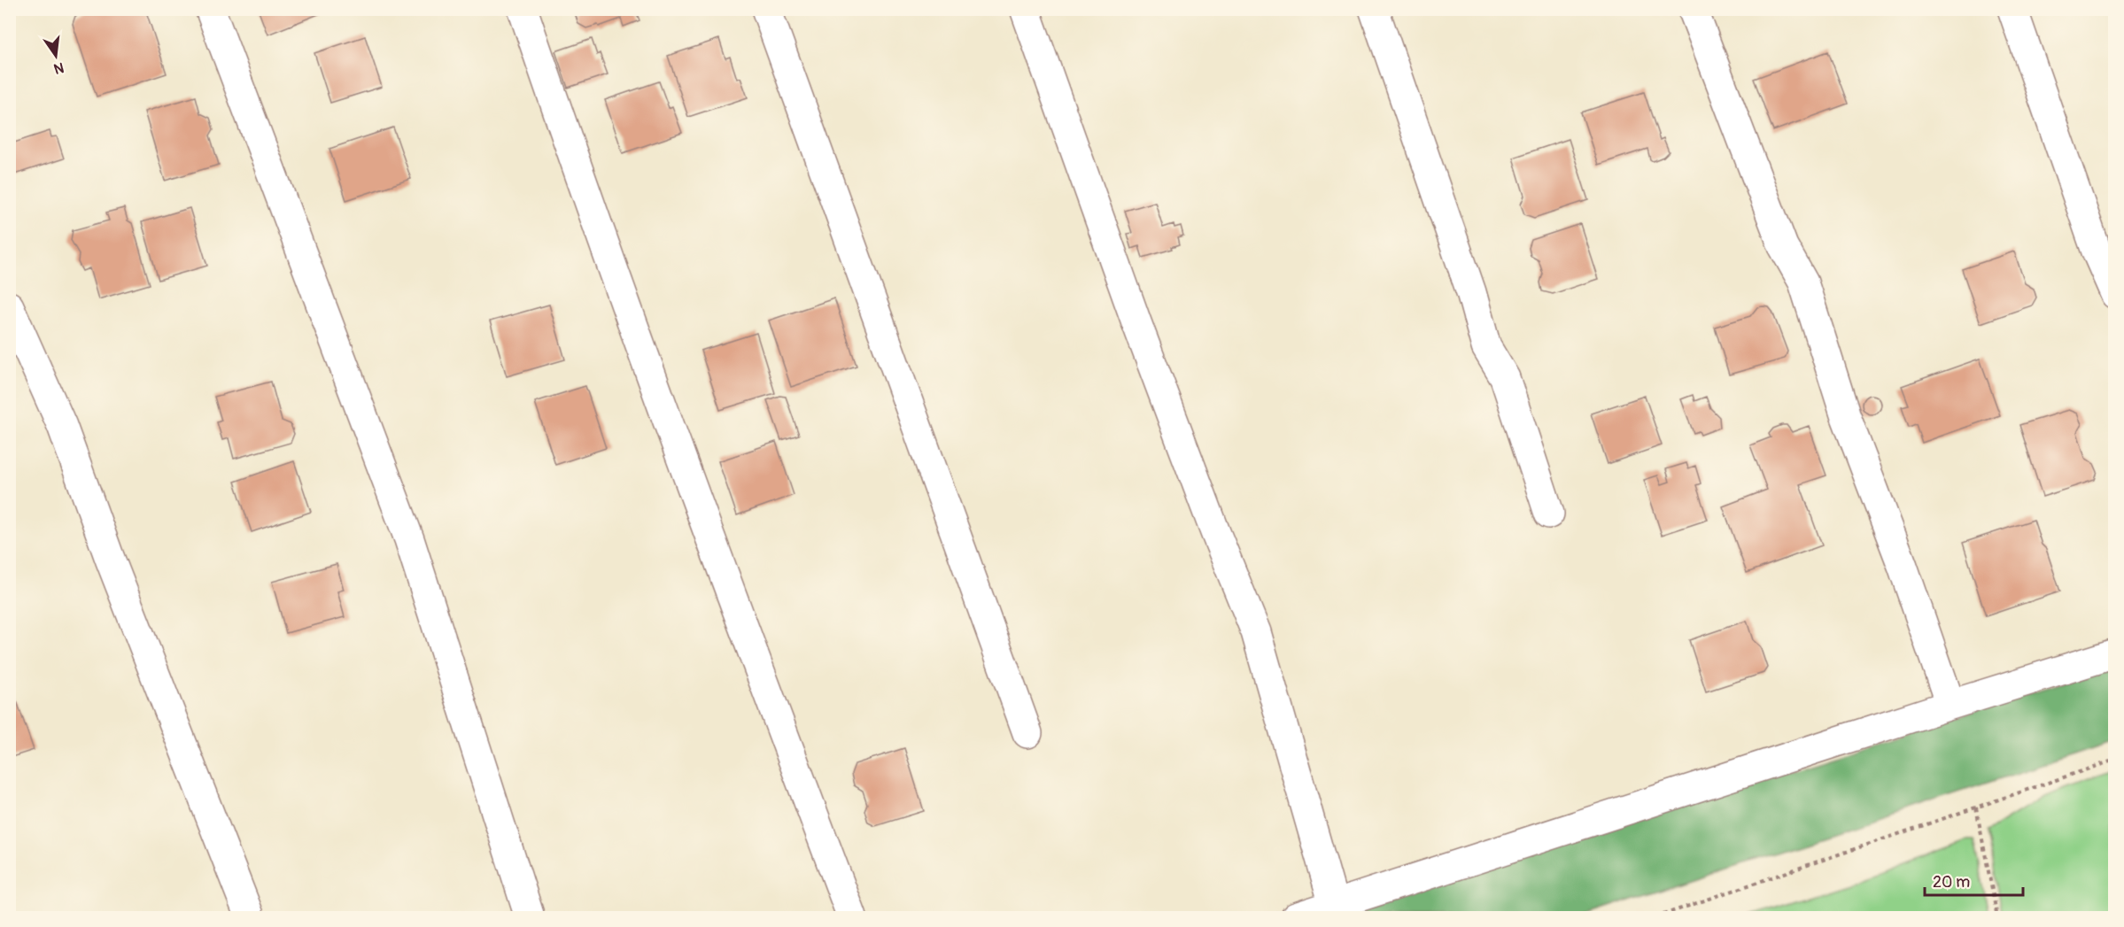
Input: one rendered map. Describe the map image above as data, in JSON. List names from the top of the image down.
{
  "scale_bar": "20 m",
  "north": "bottom"
}
